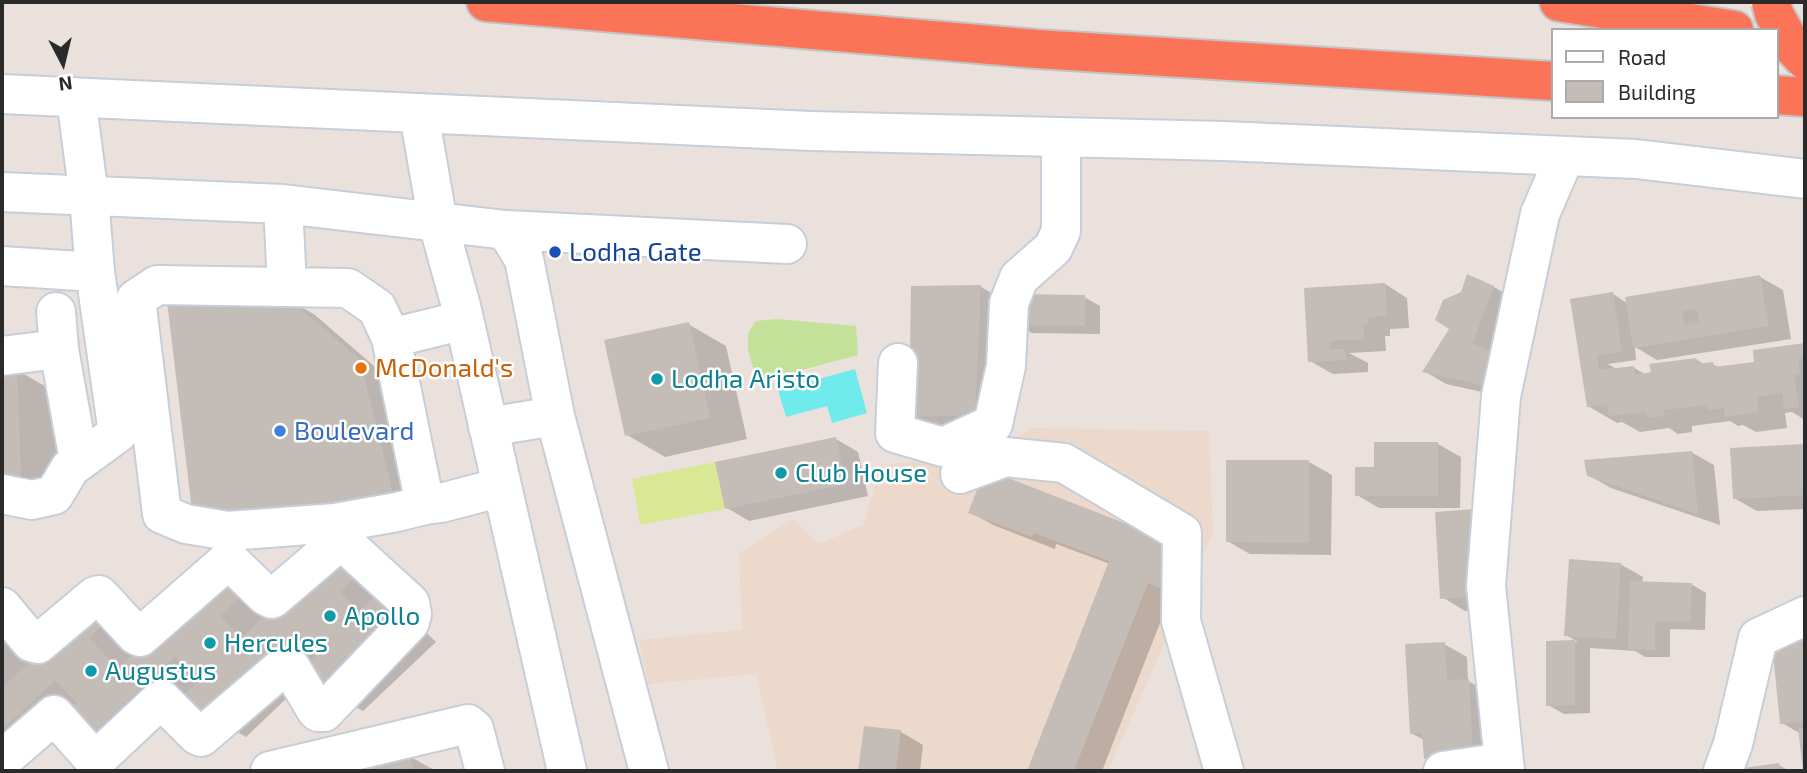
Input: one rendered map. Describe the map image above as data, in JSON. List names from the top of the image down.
{
  "places": [
    "Lodha Gate",
    "McDonald's",
    "Lodha Aristo",
    "Boulevard",
    "Club House",
    "Apollo",
    "Hercules",
    "Augustus"
  ],
  "legend": ["Road", "Building"],
  "north": "bottom"
}
